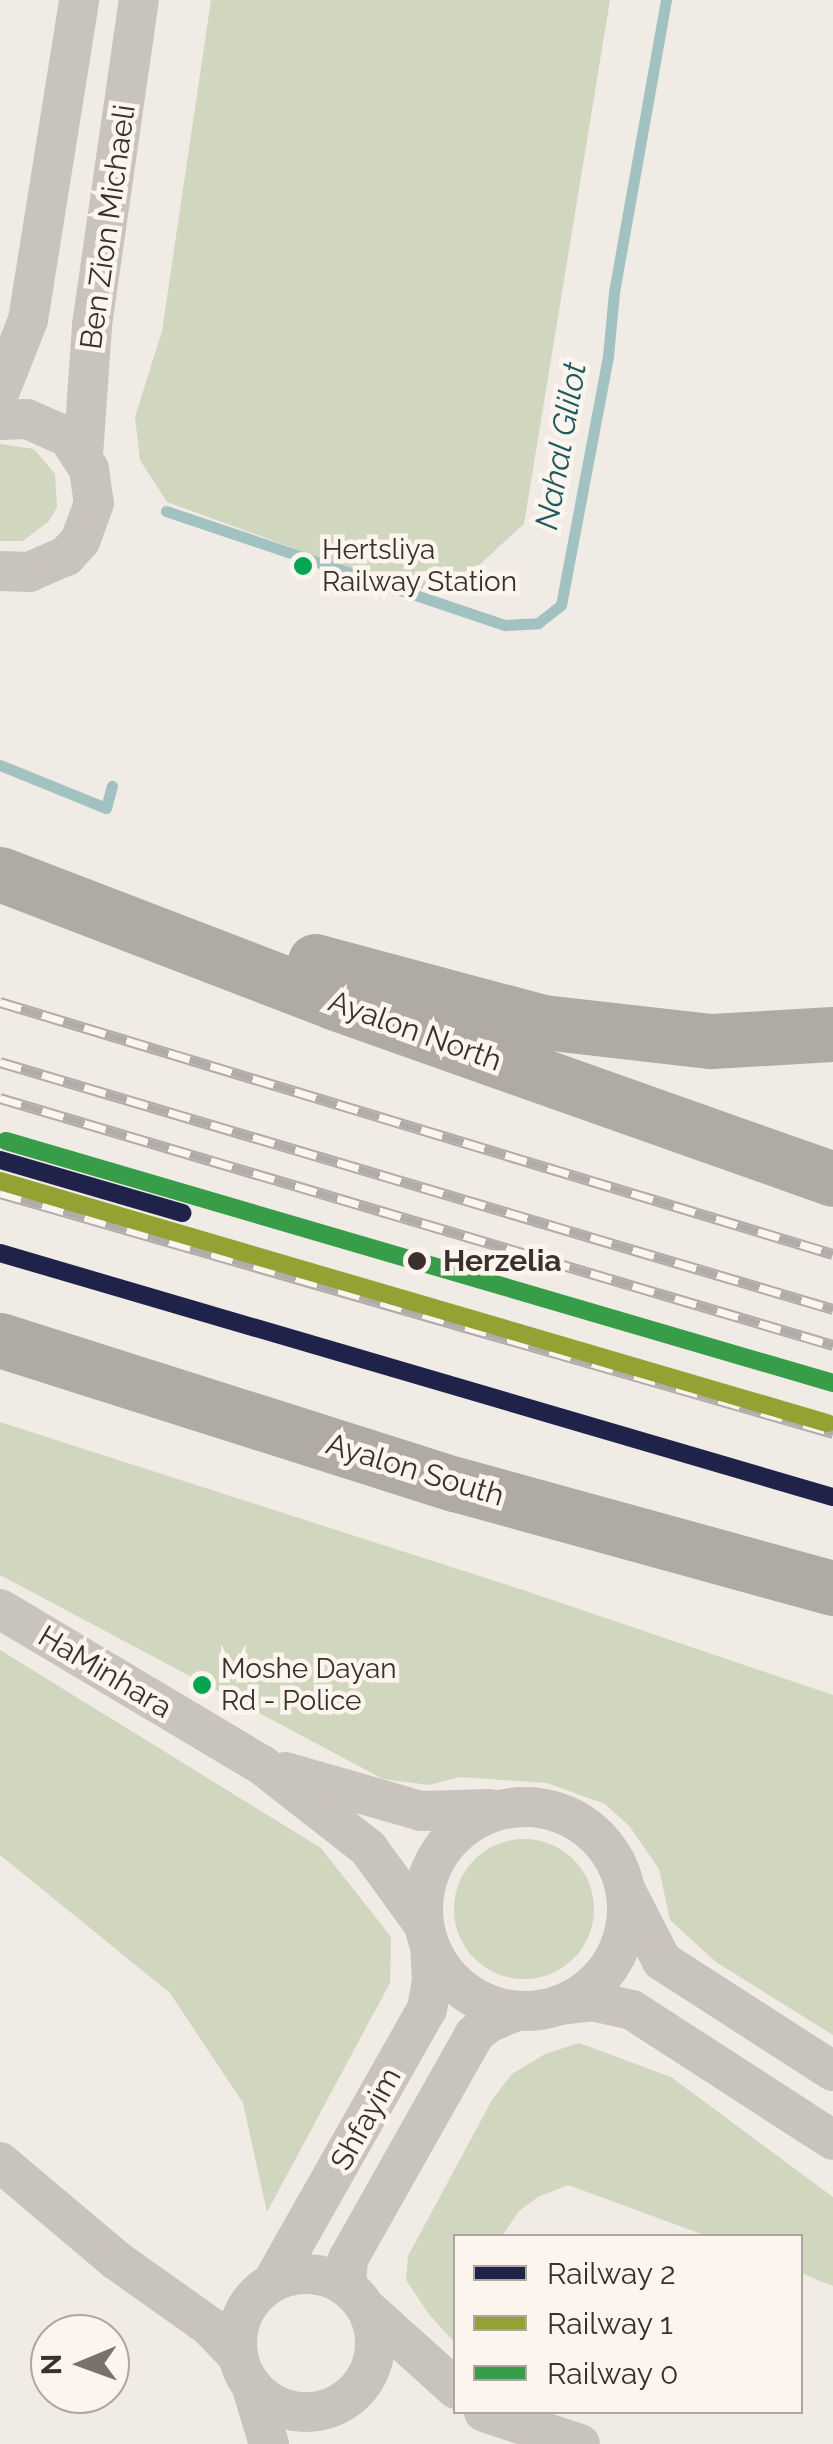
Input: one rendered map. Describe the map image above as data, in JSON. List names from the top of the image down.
{
  "streets": {
    "highway": ["Ayalon North", "Ayalon South"],
    "street": ["Ben Zion Michaeli", "HaMinhara", "Shfayim"]
  },
  "crossings": [
    ["HaMinhara", "Shfayim"]
  ],
  "water": ["Nahal Glilot"],
  "places": ["Hertsliya Railway Station", "Herzelia", "Moshe Dayan Rd - Police"],
  "lines": ["rail line 0", "rail line 2", "rail line 1"],
  "legend": ["Railway 2", "Railway 1", "Railway 0"],
  "north": "left"
}
